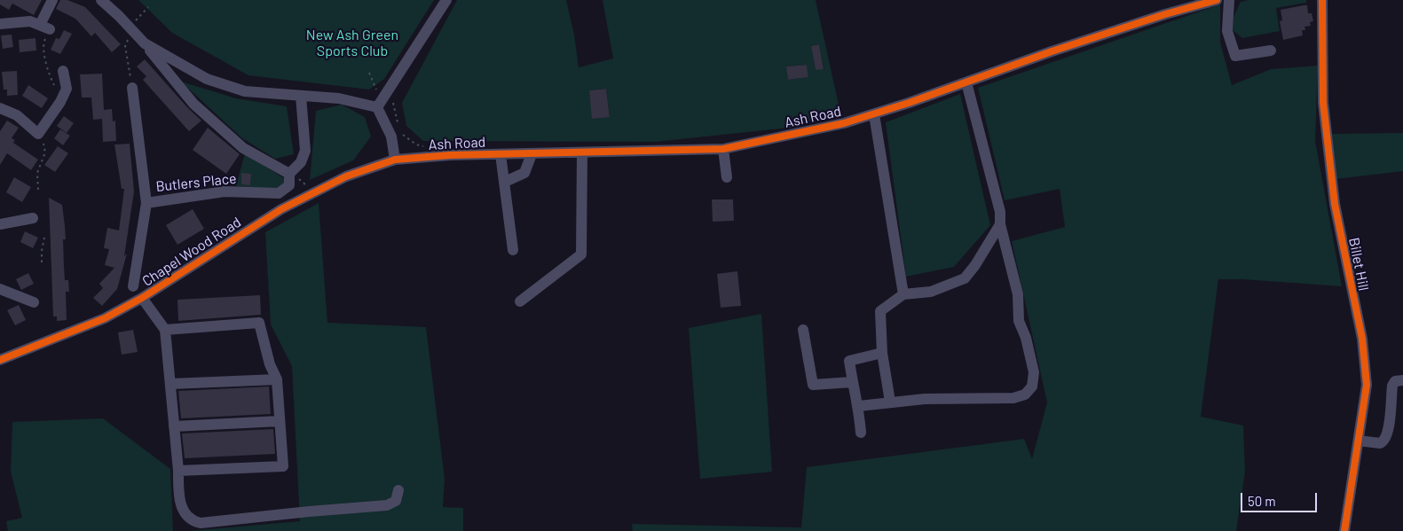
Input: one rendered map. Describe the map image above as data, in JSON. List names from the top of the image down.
{
  "streets": {
    "street": [
      "Ash Road",
      "Butlers Place",
      "Chapel Wood Road",
      "Billet Hill"
    ]
  },
  "crossings": [
    ["Ash Road", "Chapel Wood Road"]
  ],
  "parks": ["New Ash Green Sports Club"],
  "scale_bar": "50 m"
}
